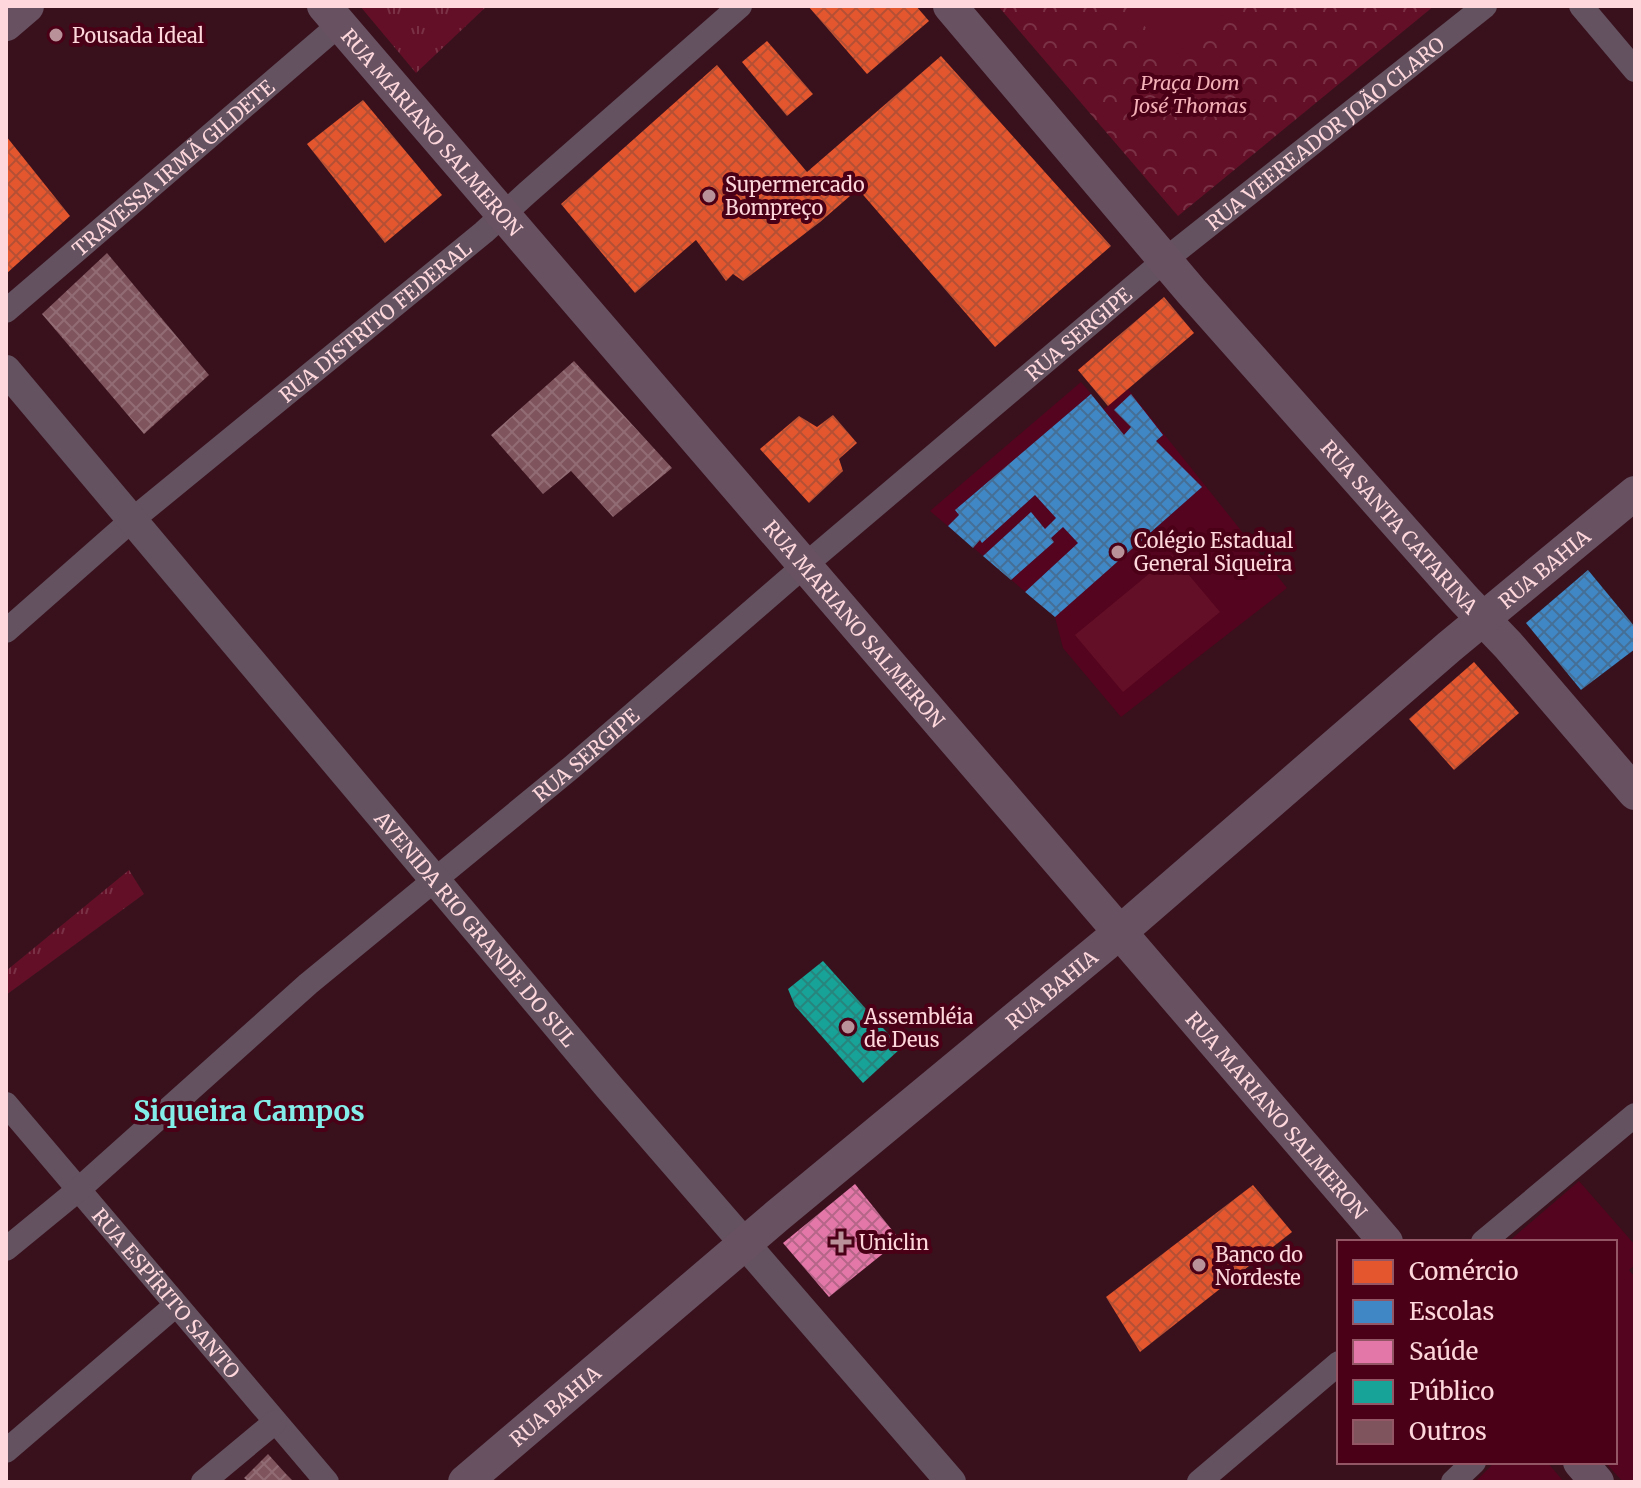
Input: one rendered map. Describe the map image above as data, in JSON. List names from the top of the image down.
{
  "streets": {
    "main road": ["RUA MARIANO SALMERON", "RUA SANTA CATARINA", "RUA BAHIA"],
    "street": [
      "RUA VEEREADOR JOÃO CLARO",
      "TRAVESSA IRMÃ GILDETE",
      "RUA DISTRITO FEDERAL",
      "RUA SERGIPE",
      "AVENIDA RIO GRANDE DO SUL",
      "RUA ESPÍRITO SANTO"
    ]
  },
  "crossings": [
    ["RUA MARIANO SALMERON", "TRAVESSA IRMÃ GILDETE"],
    ["RUA MARIANO SALMERON", "RUA DISTRITO FEDERAL"],
    ["RUA MARIANO SALMERON", "RUA SERGIPE"],
    ["RUA MARIANO SALMERON", "RUA BAHIA"],
    ["RUA VEEREADOR JOÃO CLARO", "RUA SERGIPE"],
    ["RUA VEEREADOR JOÃO CLARO", "RUA SANTA CATARINA"],
    ["RUA DISTRITO FEDERAL", "AVENIDA RIO GRANDE DO SUL"],
    ["RUA SERGIPE", "RUA SANTA CATARINA"],
    ["RUA SERGIPE", "AVENIDA RIO GRANDE DO SUL"],
    ["RUA SERGIPE", "RUA ESPÍRITO SANTO"],
    ["RUA SANTA CATARINA", "RUA BAHIA"],
    ["RUA BAHIA", "AVENIDA RIO GRANDE DO SUL"]
  ],
  "districts": ["Siqueira Campos"],
  "parks": ["Praça Dom José Thomas"],
  "places": {
    "other": [
      "Pousada Ideal",
      "Supermercado Bompreço",
      "Colégio Estadual General Siqueira",
      "Assembléia de Deus",
      "Banco do Nordeste"
    ],
    "health": ["Uniclin"]
  },
  "legend": [
    "Comércio",
    "Escolas",
    "Saúde",
    "Público",
    "Outros"
  ]
}
